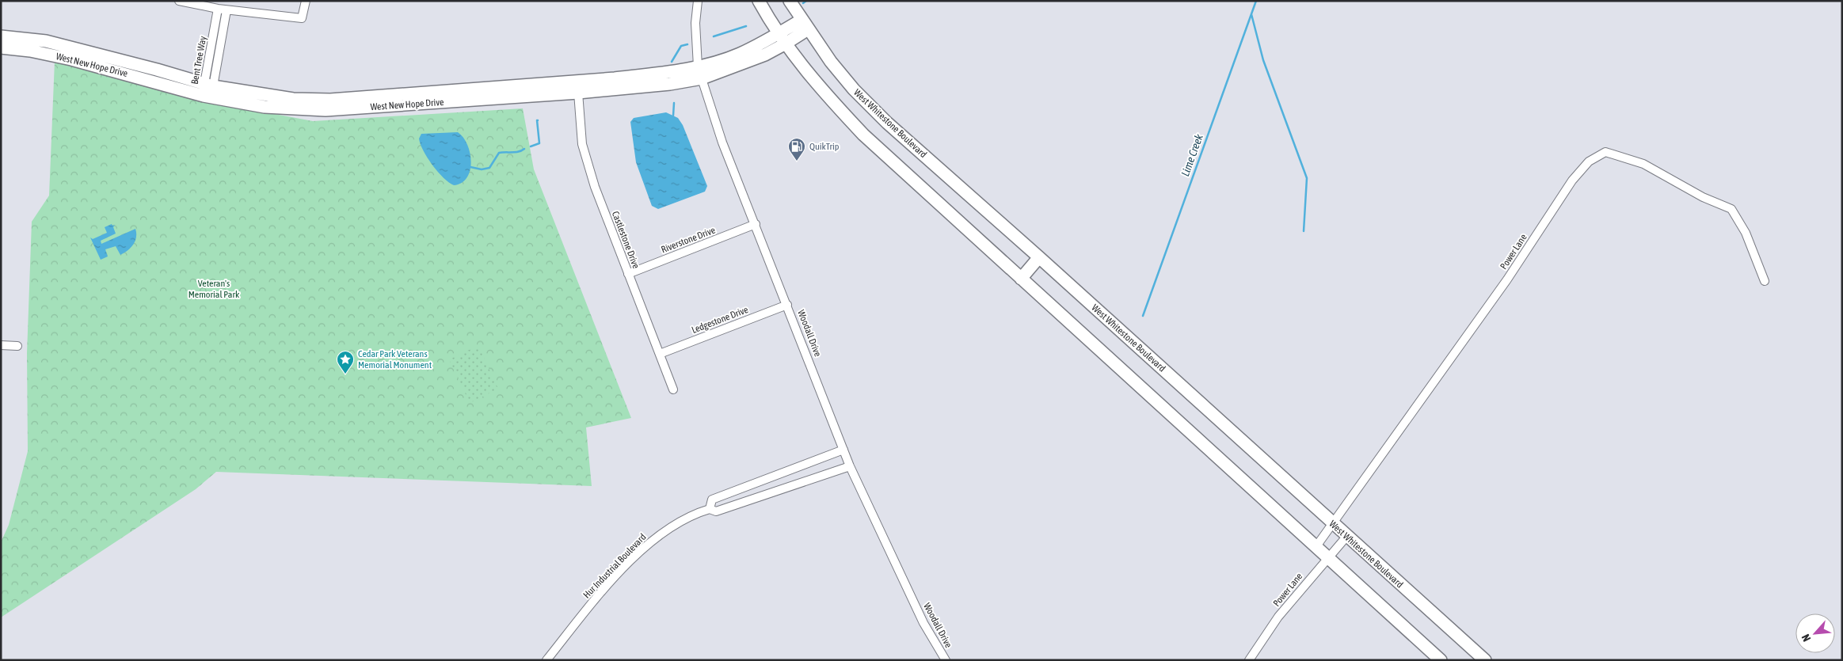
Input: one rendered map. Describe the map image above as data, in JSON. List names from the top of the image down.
{
  "streets": {
    "main road": ["West New Hope Drive", "West Whitestone Boulevard"],
    "street": [
      "Bent Tree Way",
      "Castlestone Drive",
      "Riverstone Drive",
      "Power Lane",
      "Ledgestone Drive",
      "Woodall Drive",
      "Hur Industrial Boulevard"
    ]
  },
  "crossings": [
    ["Bent Tree Way", "West New Hope Drive"],
    ["West New Hope Drive", "West Whitestone Boulevard"],
    ["West New Hope Drive", "Castlestone Drive"],
    ["West New Hope Drive", "Woodall Drive"],
    ["West Whitestone Boulevard", "Power Lane"],
    ["Castlestone Drive", "Riverstone Drive"],
    ["Castlestone Drive", "Ledgestone Drive"],
    ["Riverstone Drive", "Woodall Drive"],
    ["Ledgestone Drive", "Woodall Drive"],
    ["Woodall Drive", "Hur Industrial Boulevard"]
  ],
  "water": ["Lime Creek"],
  "parks": ["Veteran's Memorial Park"],
  "places": {
    "fuel station": ["QuikTrip"],
    "place": ["Cedar Park Veterans Memorial Monument"]
  },
  "north": "bottom left"
}
